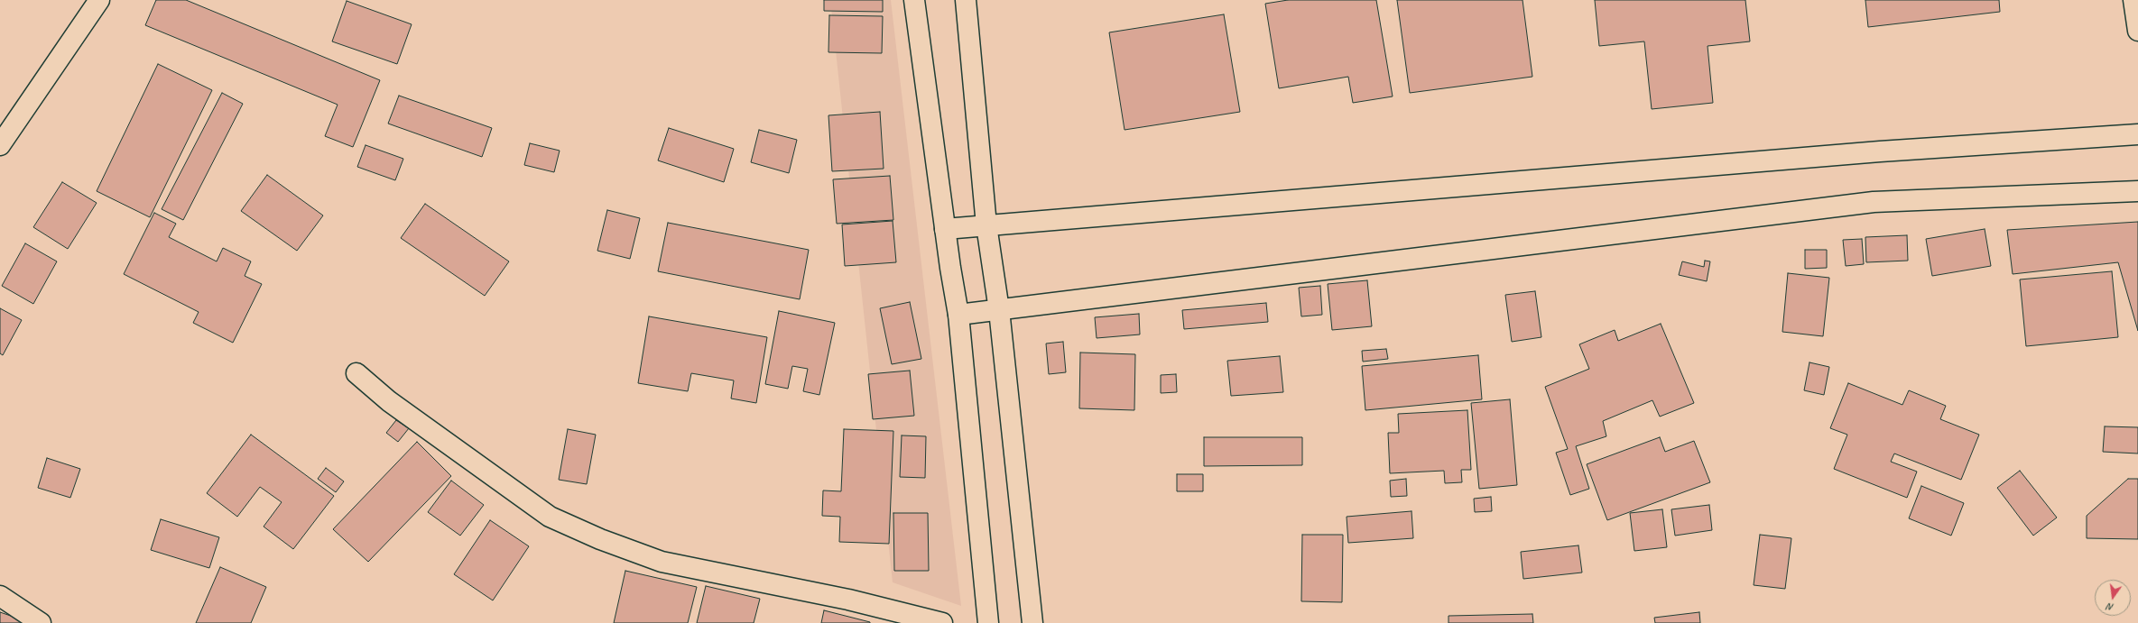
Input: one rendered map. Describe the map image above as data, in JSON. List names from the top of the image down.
{
  "north": "bottom"
}
